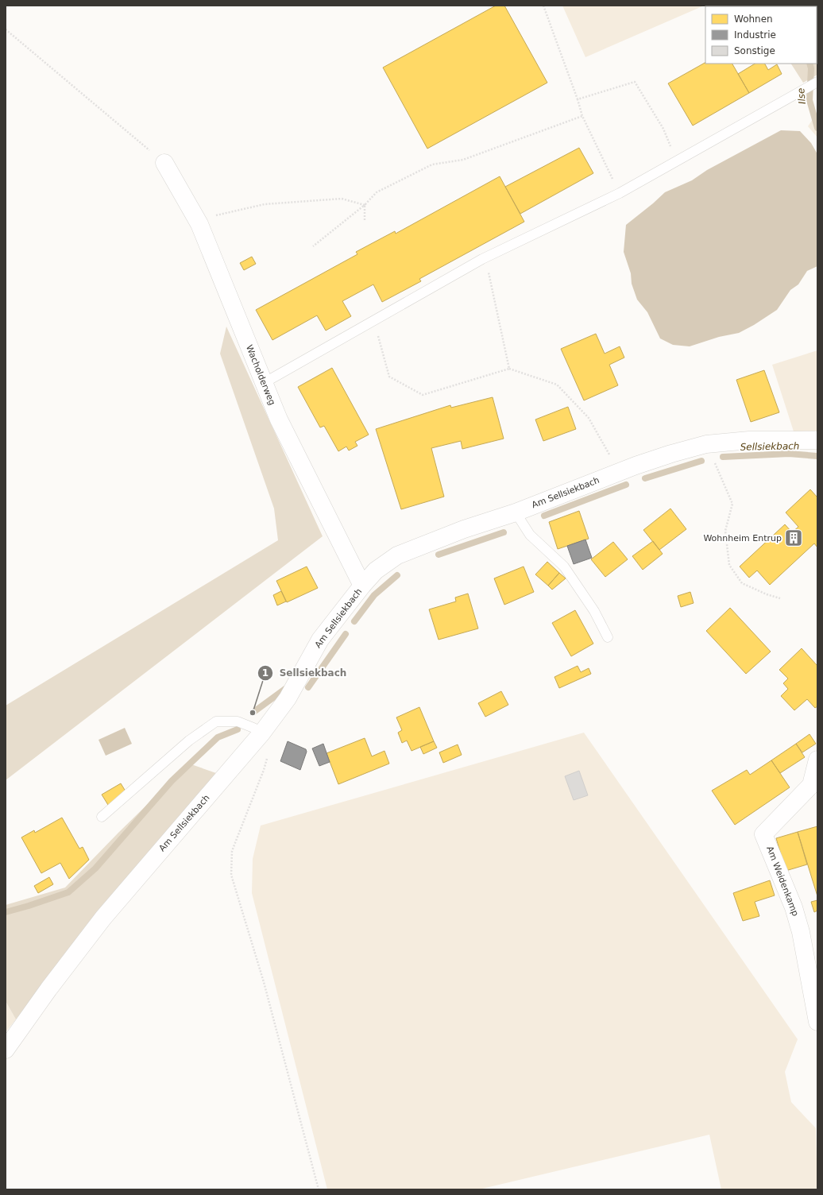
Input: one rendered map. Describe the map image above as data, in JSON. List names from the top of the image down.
{
  "streets": {
    "street": ["Wacholderweg", "Am Sellsiekbach", "Am Weidenkamp"]
  },
  "crossings": [
    ["Wacholderweg", "Am Sellsiekbach"]
  ],
  "water": ["Ilse", "Sellsiekbach"],
  "places": {
    "building": ["Wohnheim Entrup"],
    "other": ["Sellsiekbach"]
  },
  "legend": ["Wohnen", "Industrie", "Sonstige"]
}
